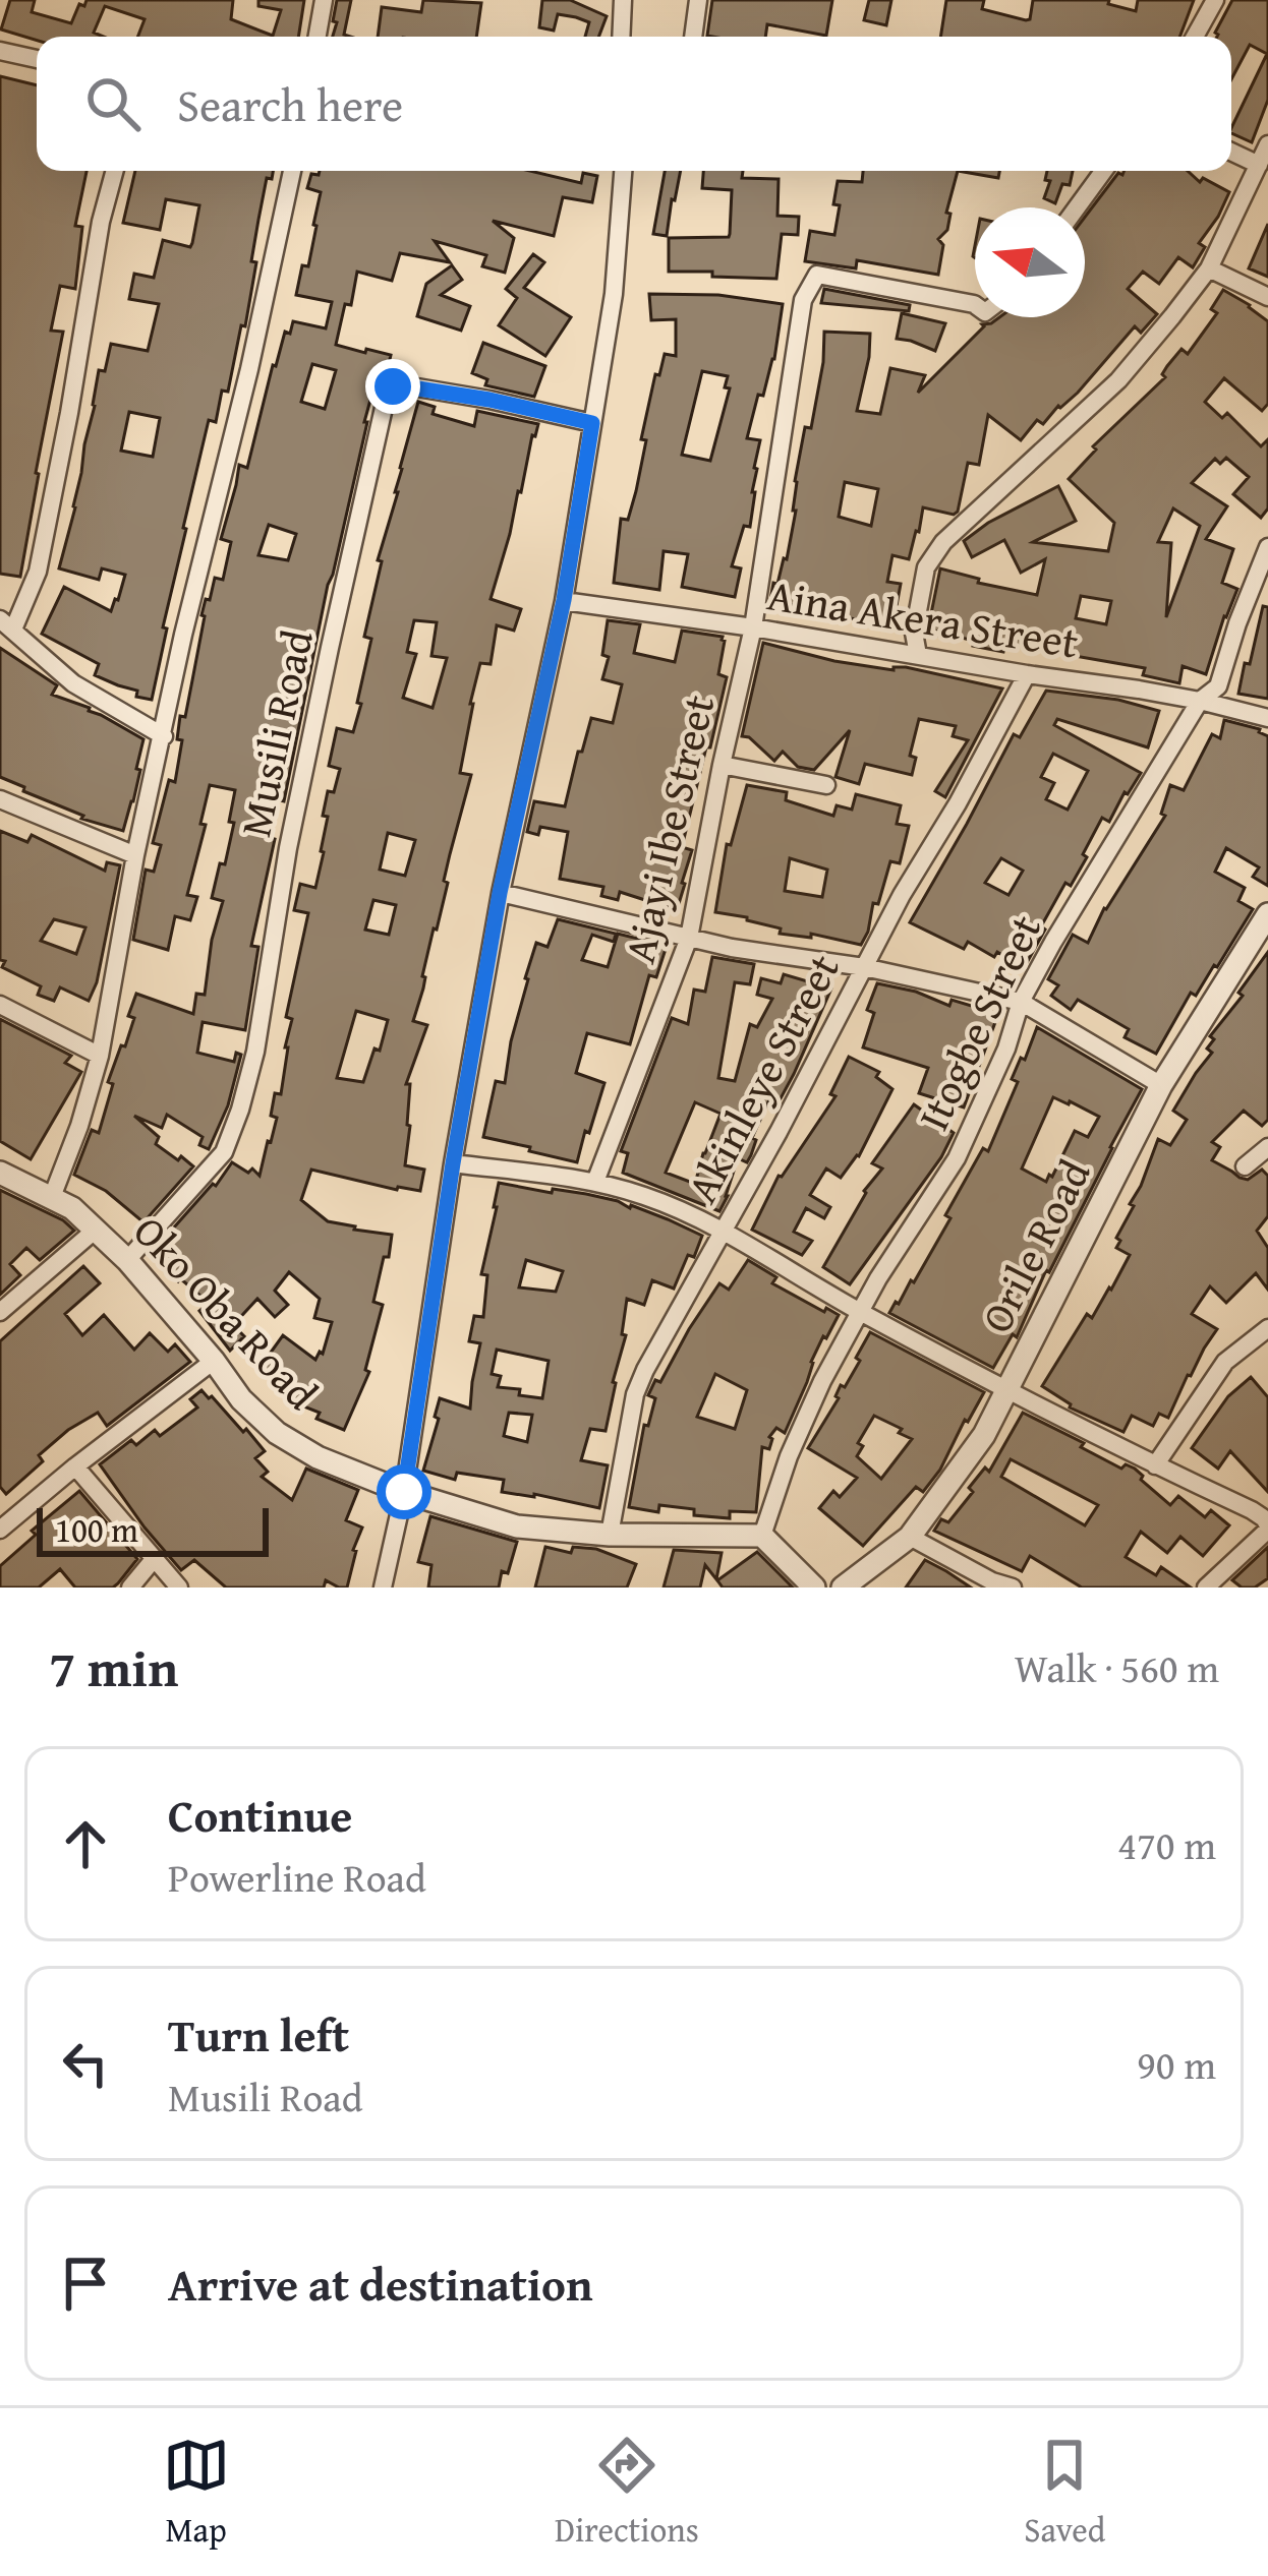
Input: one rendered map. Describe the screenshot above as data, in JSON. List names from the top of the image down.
{
  "streets": {
    "street": [
      "Aina Akera Street",
      "Musili Road",
      "Ajayi Ibe Street",
      "Itogbe Street",
      "Akinleye Street",
      "Orile Road",
      "Oko Oba Road"
    ]
  },
  "crossings": [
    ["Aina Akera Street", "Ajayi Ibe Street"],
    ["Aina Akera Street", "Itogbe Street"],
    ["Aina Akera Street", "Akinleye Street"],
    ["Musili Road", "Oko Oba Road"],
    ["Itogbe Street", "Oko Oba Road"],
    ["Akinleye Street", "Oko Oba Road"]
  ],
  "scale_bar": "100 m",
  "north": "left",
  "page": {
    "search": "Search here",
    "scale": "100 m",
    "heading": ["7 min", "Walk · 560 m"],
    "list": [
      ["Continue", "Powerline Road", "470 m"],
      ["Turn left", "Musili Road", "90 m"],
      "Arrive at destination"
    ],
    "nav": ["Map", "Directions", "Saved"]
  }
}
